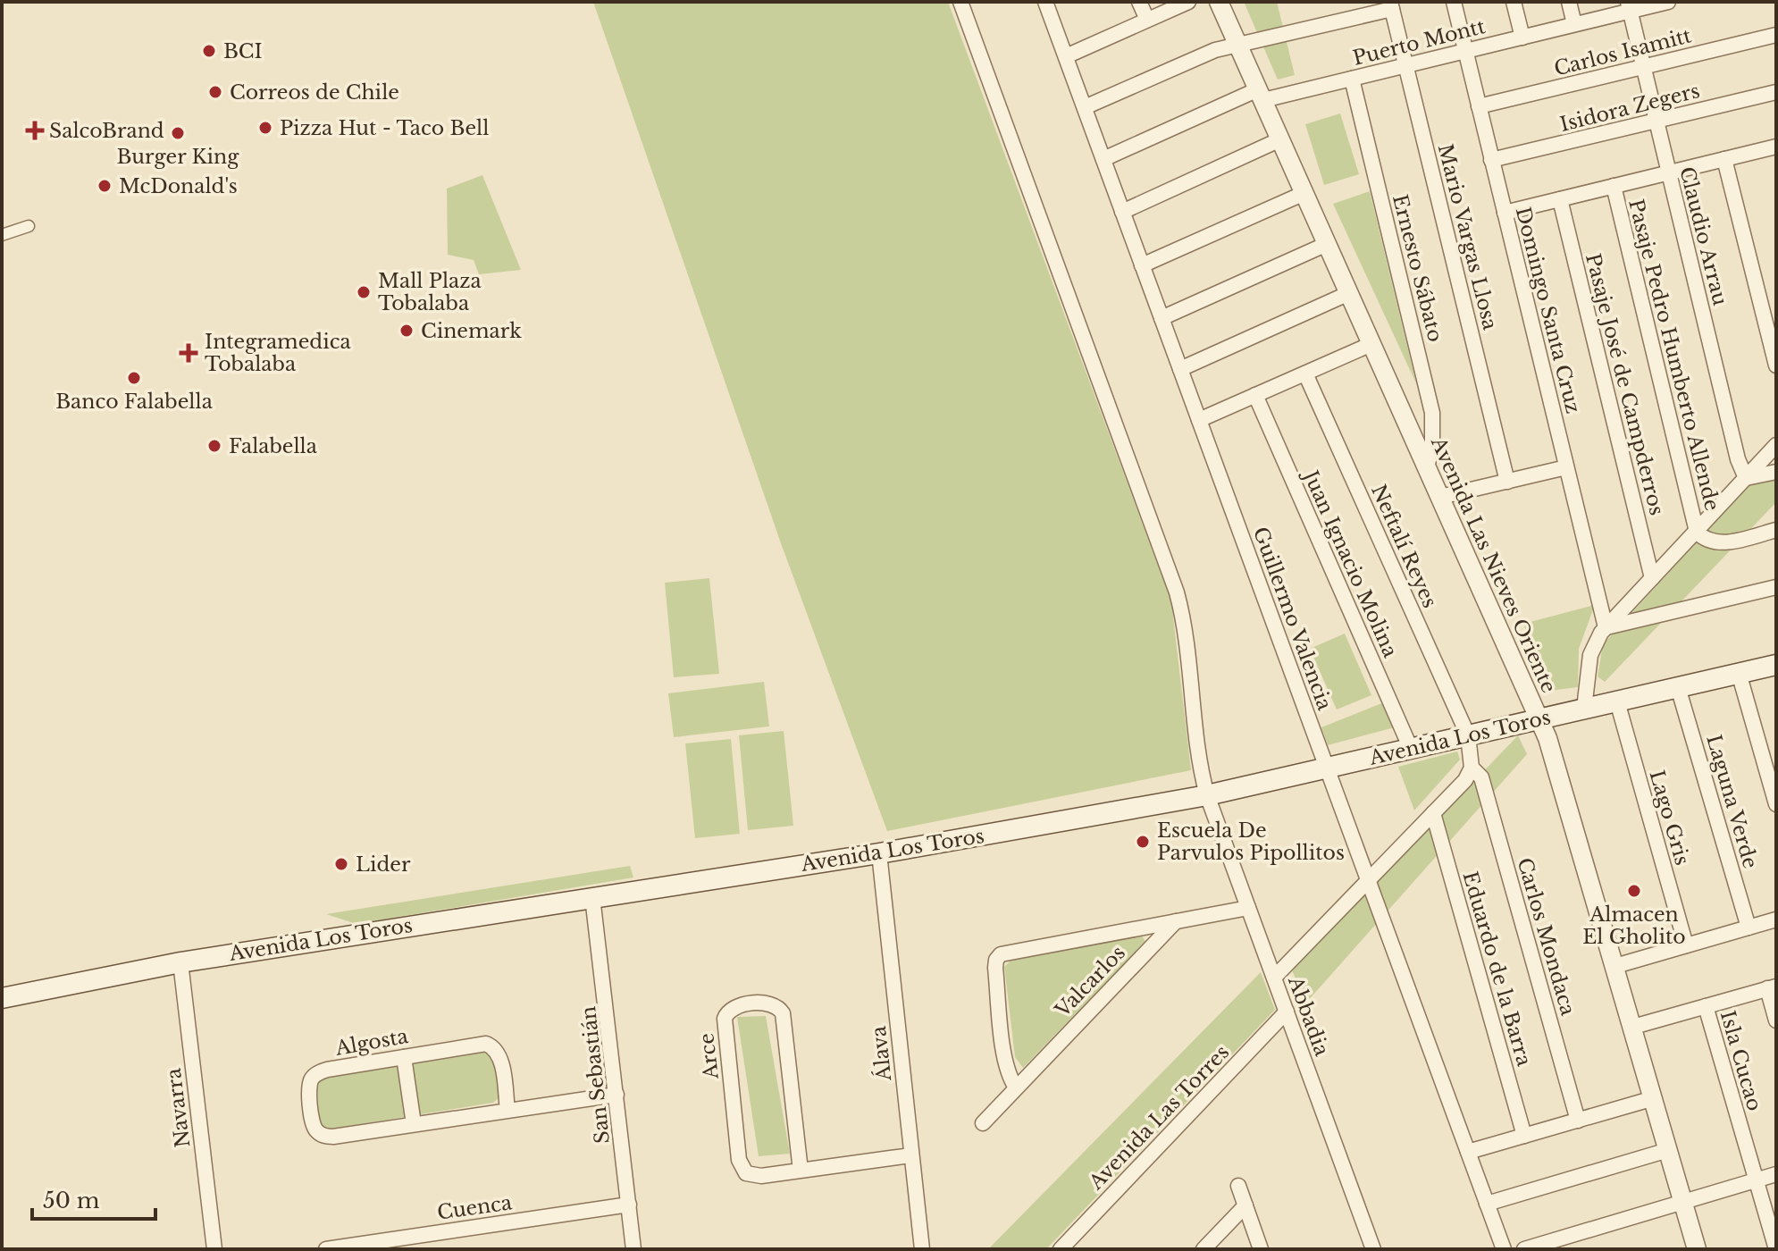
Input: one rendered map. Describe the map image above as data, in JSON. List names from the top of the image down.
{
  "streets": {
    "main road": ["Avenida Los Toros"],
    "street": [
      "Puerto Montt",
      "Carlos Isamitt",
      "Isidora Zegers",
      "Claudio Arrau",
      "Mario Vargas Llosa",
      "Ernesto Sábato",
      "Domingo Santa Cruz",
      "Pasaje Pedro Humberto Allende",
      "Pasaje José de Campderros",
      "Neftalí Reyes",
      "Juan Ignacio Molina",
      "Avenida Las Nieves Oriente",
      "Guillermo Valencia",
      "Laguna Verde",
      "Lago Gris",
      "Carlos Mondaca",
      "Eduardo de la Barra",
      "Valcarlos",
      "Abbadia",
      "Algosta",
      "Álava",
      "Arce",
      "Isla Cucao",
      "San Sebastián",
      "Navarra",
      "Avenida Las Torres",
      "Cuenca"
    ]
  },
  "crossings": [
    ["Puerto Montt", "Claudio Arrau"],
    ["Puerto Montt", "Mario Vargas Llosa"],
    ["Puerto Montt", "Ernesto Sábato"],
    ["Puerto Montt", "Domingo Santa Cruz"],
    ["Puerto Montt", "Avenida Las Nieves Oriente"],
    ["Puerto Montt", "Guillermo Valencia"],
    ["Carlos Isamitt", "Claudio Arrau"],
    ["Carlos Isamitt", "Domingo Santa Cruz"],
    ["Isidora Zegers", "Claudio Arrau"],
    ["Isidora Zegers", "Domingo Santa Cruz"],
    ["Ernesto Sábato", "Avenida Las Nieves Oriente"],
    ["Neftalí Reyes", "Avenida Los Toros"],
    ["Juan Ignacio Molina", "Avenida Los Toros"],
    ["Avenida Las Nieves Oriente", "Avenida Los Toros"],
    ["Guillermo Valencia", "Avenida Los Toros"],
    ["Avenida Los Toros", "Laguna Verde"],
    ["Avenida Los Toros", "Lago Gris"],
    ["Avenida Los Toros", "Abbadia"],
    ["Avenida Los Toros", "Álava"],
    ["Avenida Los Toros", "San Sebastián"],
    ["Avenida Los Toros", "Navarra"],
    ["Abbadia", "Avenida Las Torres"],
    ["Algosta", "San Sebastián"],
    ["Álava", "Arce"],
    ["San Sebastián", "Cuenca"]
  ],
  "places": {
    "other": [
      "BCI",
      "Correos de Chile",
      "Pizza Hut - Taco Bell",
      "Burger King",
      "McDonald's",
      "Mall Plaza Tobalaba",
      "Cinemark",
      "Banco Falabella",
      "Falabella",
      "Escuela De Parvulos Pipollitos",
      "Lider",
      "Almacen El Gholito"
    ],
    "health": ["SalcoBrand", "Integramedica Tobalaba"]
  },
  "scale_bar": "50 m"
}
